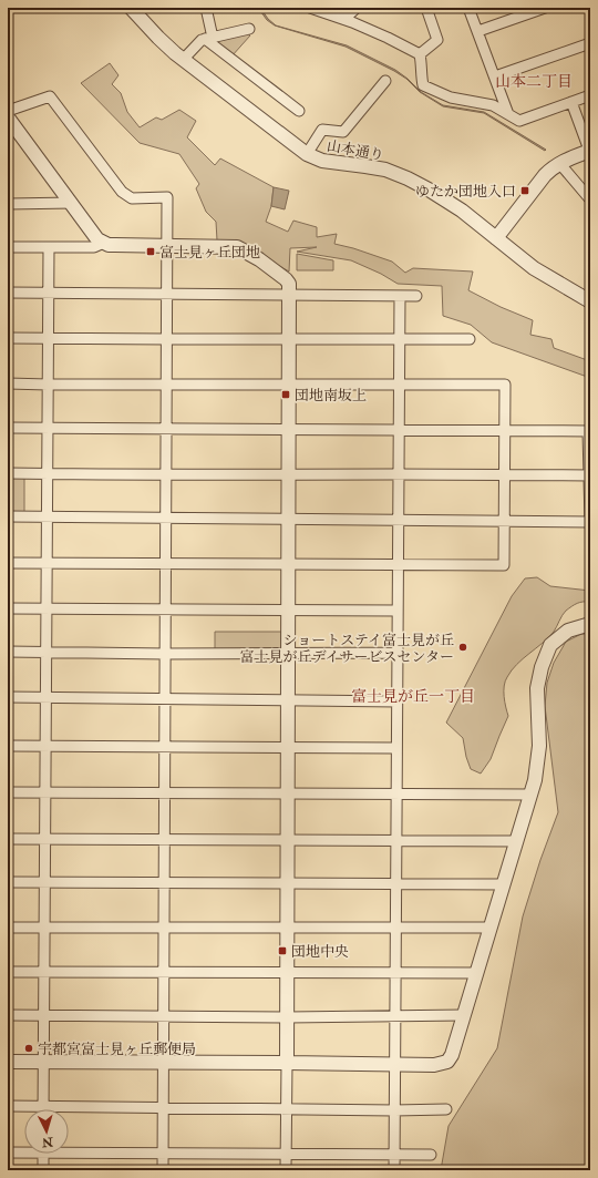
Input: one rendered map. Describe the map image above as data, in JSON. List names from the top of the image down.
{
  "streets": {
    "street": ["山本通り"]
  },
  "districts": ["山本二丁目", "富士見が丘一丁目"],
  "places": {
    "transit": [
      "ゆたか団地入口",
      "富士見ヶ丘団地",
      "団地南坂上",
      "団地中央"
    ],
    "other": ["ショートステイ富士見が丘 富士見が丘デイサービスセンター", "宇都宮富士見ヶ丘郵便局"]
  },
  "north": "bottom"
}
